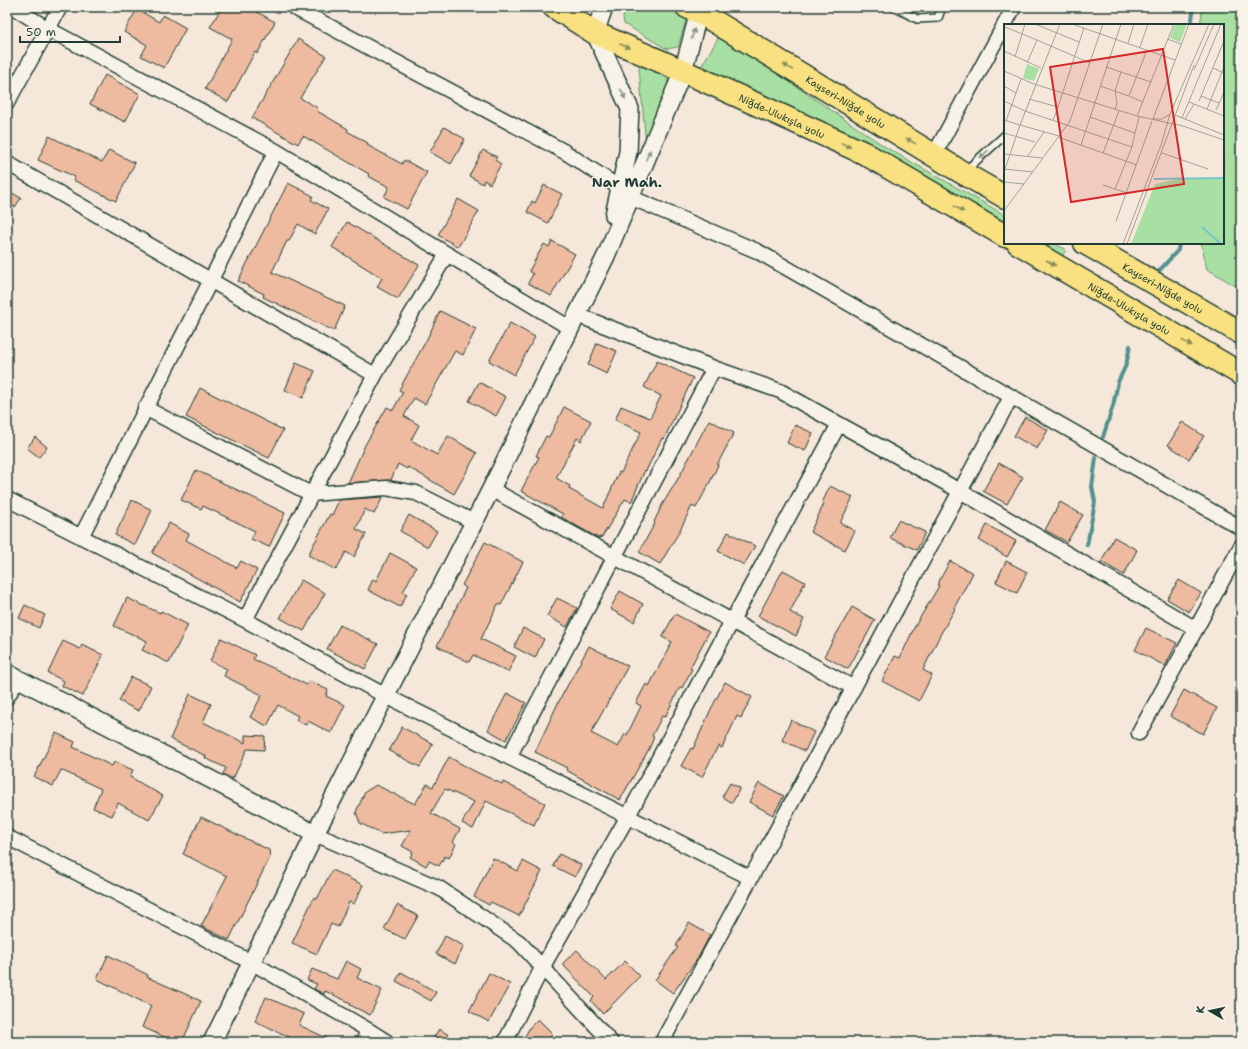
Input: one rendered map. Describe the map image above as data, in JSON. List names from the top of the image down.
{
  "streets": {
    "highway": ["Kayseri-Niğde yolu", "Niğde-Ulukışla yolu"]
  },
  "one_way": ["Kayseri-Niğde yolu", "Niğde-Ulukışla yolu"],
  "districts": ["Nar Mah."],
  "scale_bar": "50 m",
  "north": "left"
}
